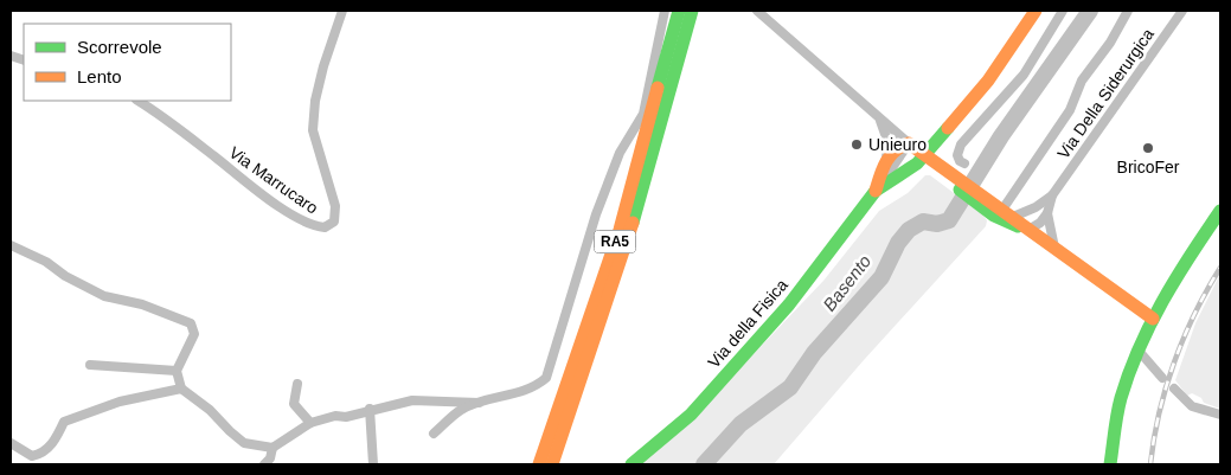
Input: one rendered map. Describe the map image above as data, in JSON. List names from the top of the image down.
{
  "streets": {
    "main road": ["RA5", "Via della Fisica"],
    "street": ["Via Della Siderurgica", "Via Marrucaro"]
  },
  "water": ["Basento"],
  "places": ["Unieuro", "BricoFer"],
  "legend": ["Scorrevole", "Lento"]
}
